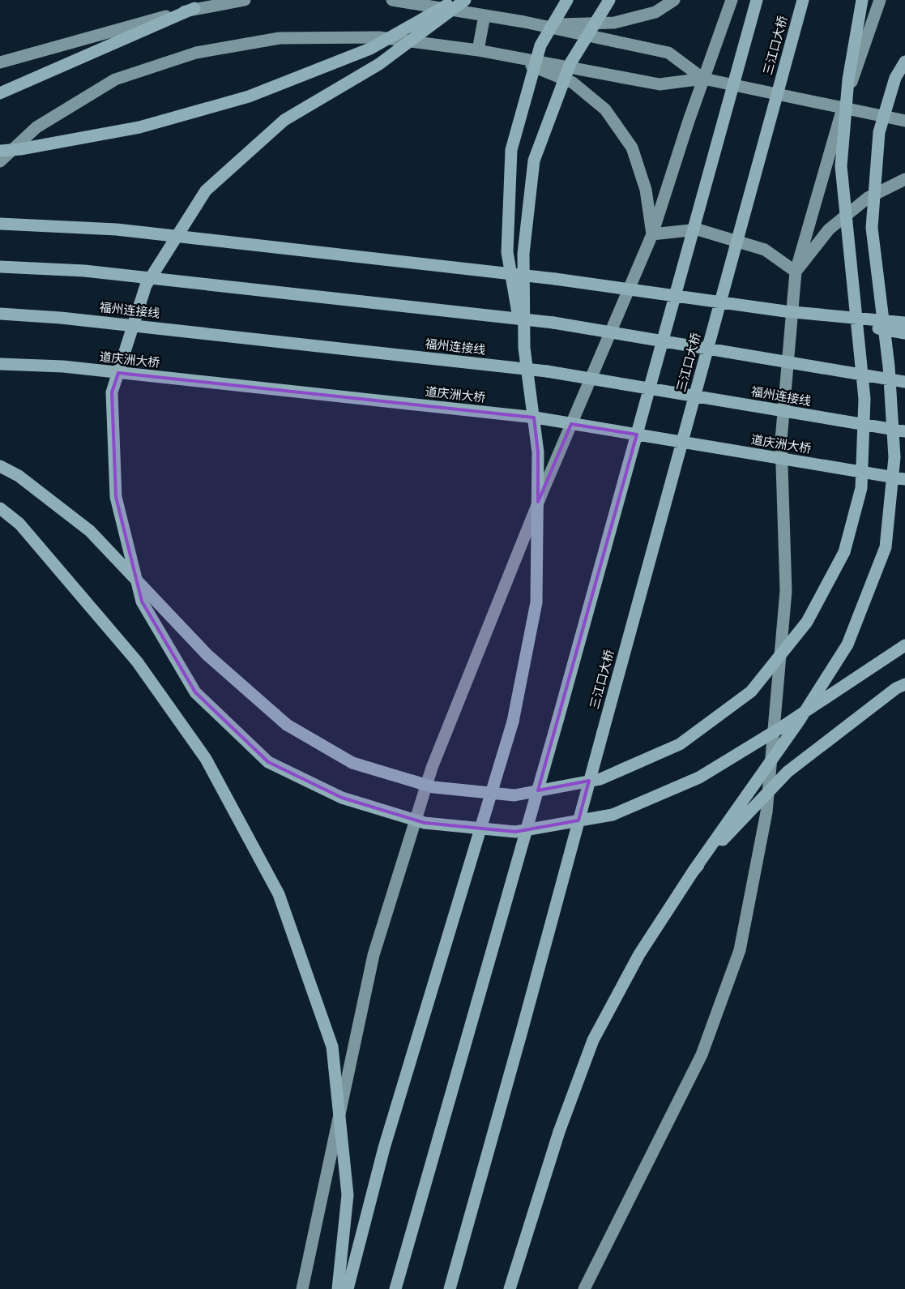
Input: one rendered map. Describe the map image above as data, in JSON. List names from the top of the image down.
{
  "streets": {
    "highway": ["三江口大桥", "福州连接线", "道庆洲大桥"]
  }
}
